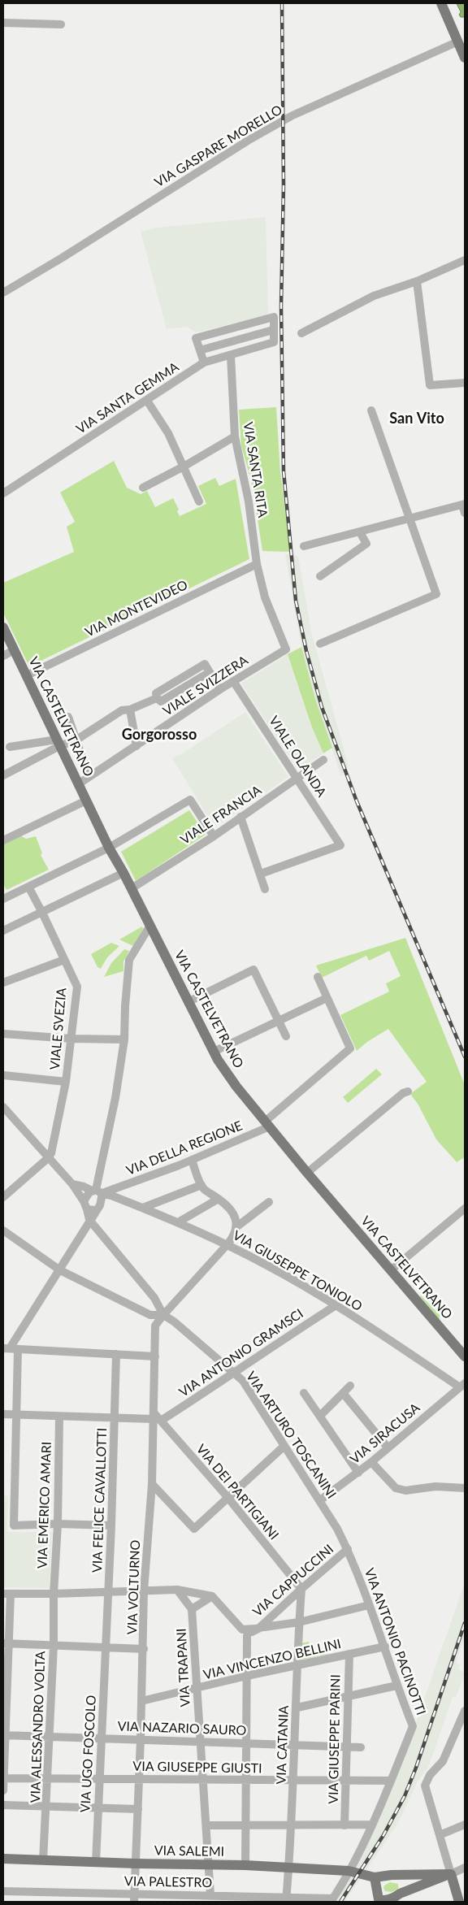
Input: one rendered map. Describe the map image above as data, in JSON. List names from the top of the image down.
{
  "streets": {
    "main road": ["VIA CASTELVETRANO", "VIA SALEMI"],
    "street": [
      "VIA GASPARE MORELLO",
      "VIA SANTA GEMMA",
      "VIA SANTA RITA",
      "VIA MONTEVIDEO",
      "VIALE SVIZZERA",
      "VIALE OLANDA",
      "VIALE FRANCIA",
      "VIALE SVEZIA",
      "VIA DELLA REGIONE",
      "VIA GIUSEPPE TONIOLO",
      "VIA ANTONIO GRAMSCI",
      "VIA SIRACUSA",
      "VIA ARTURO TOSCANINI",
      "VIA DEI PARTIGIANI",
      "VIA FELICE CAVALLOTTI",
      "VIA EMERICO AMARI",
      "VIA CAPPUCCINI",
      "VIA VOLTURNO",
      "VIA ANTONIO PACINOTTI",
      "VIA VINCENZO BELLINI",
      "VIA TRAPANI",
      "VIA ALESSANDRO VOLTA",
      "VIA NAZARIO SAURO",
      "VIA GIUSEPPE PARINI",
      "VIA CATANIA",
      "VIA UGO FOSCOLO",
      "VIA GIUSEPPE GIUSTI",
      "VIA PALESTRO"
    ]
  },
  "crossings": [
    ["VIA SANTA GEMMA", "VIA SANTA RITA"],
    ["VIA SANTA RITA", "VIA MONTEVIDEO"],
    ["VIA SANTA RITA", "VIALE SVIZZERA"],
    ["VIA MONTEVIDEO", "VIA CASTELVETRANO"],
    ["VIALE SVIZZERA", "VIA CASTELVETRANO"],
    ["VIALE SVIZZERA", "VIALE OLANDA"],
    ["VIA CASTELVETRANO", "VIALE FRANCIA"],
    ["VIA CASTELVETRANO", "VIA DELLA REGIONE"],
    ["VIALE OLANDA", "VIALE FRANCIA"],
    ["VIA DELLA REGIONE", "VIA GIUSEPPE TONIOLO"],
    ["VIA GIUSEPPE TONIOLO", "VIA ANTONIO GRAMSCI"],
    ["VIA GIUSEPPE TONIOLO", "VIA SIRACUSA"],
    ["VIA GIUSEPPE TONIOLO", "VIA VOLTURNO"],
    ["VIA ANTONIO GRAMSCI", "VIA ARTURO TOSCANINI"],
    ["VIA ANTONIO GRAMSCI", "VIA DEI PARTIGIANI"],
    ["VIA ANTONIO GRAMSCI", "VIA VOLTURNO"],
    ["VIA SIRACUSA", "VIA ARTURO TOSCANINI"],
    ["VIA ARTURO TOSCANINI", "VIA CAPPUCCINI"],
    ["VIA ARTURO TOSCANINI", "VIA VOLTURNO"],
    ["VIA ARTURO TOSCANINI", "VIA ANTONIO PACINOTTI"],
    ["VIA DEI PARTIGIANI", "VIA CAPPUCCINI"],
    ["VIA DEI PARTIGIANI", "VIA VOLTURNO"],
    ["VIA DEI PARTIGIANI", "VIA CATANIA"],
    ["VIA FELICE CAVALLOTTI", "VIA UGO FOSCOLO"],
    ["VIA EMERICO AMARI", "VIA ALESSANDRO VOLTA"],
    ["VIA CAPPUCCINI", "VIA ANTONIO PACINOTTI"],
    ["VIA CAPPUCCINI", "VIA CATANIA"],
    ["VIA VOLTURNO", "VIA VINCENZO BELLINI"],
    ["VIA VOLTURNO", "VIA NAZARIO SAURO"],
    ["VIA VOLTURNO", "VIA GIUSEPPE GIUSTI"],
    ["VIA VOLTURNO", "VIA SALEMI"],
    ["VIA VOLTURNO", "VIA PALESTRO"],
    ["VIA ANTONIO PACINOTTI", "VIA VINCENZO BELLINI"],
    ["VIA ANTONIO PACINOTTI", "VIA GIUSEPPE GIUSTI"],
    ["VIA ANTONIO PACINOTTI", "VIA SALEMI"],
    ["VIA ANTONIO PACINOTTI", "VIA PALESTRO"],
    ["VIA VINCENZO BELLINI", "VIA TRAPANI"],
    ["VIA VINCENZO BELLINI", "VIA GIUSEPPE PARINI"],
    ["VIA VINCENZO BELLINI", "VIA CATANIA"],
    ["VIA TRAPANI", "VIA NAZARIO SAURO"],
    ["VIA TRAPANI", "VIA GIUSEPPE GIUSTI"],
    ["VIA TRAPANI", "VIA SALEMI"],
    ["VIA TRAPANI", "VIA PALESTRO"],
    ["VIA ALESSANDRO VOLTA", "VIA NAZARIO SAURO"],
    ["VIA ALESSANDRO VOLTA", "VIA GIUSEPPE GIUSTI"],
    ["VIA ALESSANDRO VOLTA", "VIA SALEMI"],
    ["VIA NAZARIO SAURO", "VIA GIUSEPPE PARINI"],
    ["VIA NAZARIO SAURO", "VIA CATANIA"],
    ["VIA NAZARIO SAURO", "VIA UGO FOSCOLO"],
    ["VIA GIUSEPPE PARINI", "VIA GIUSEPPE GIUSTI"],
    ["VIA CATANIA", "VIA GIUSEPPE GIUSTI"],
    ["VIA CATANIA", "VIA SALEMI"],
    ["VIA CATANIA", "VIA PALESTRO"],
    ["VIA UGO FOSCOLO", "VIA GIUSEPPE GIUSTI"],
    ["VIA UGO FOSCOLO", "VIA SALEMI"]
  ],
  "districts": ["San Vito", "Gorgorosso"]
}
